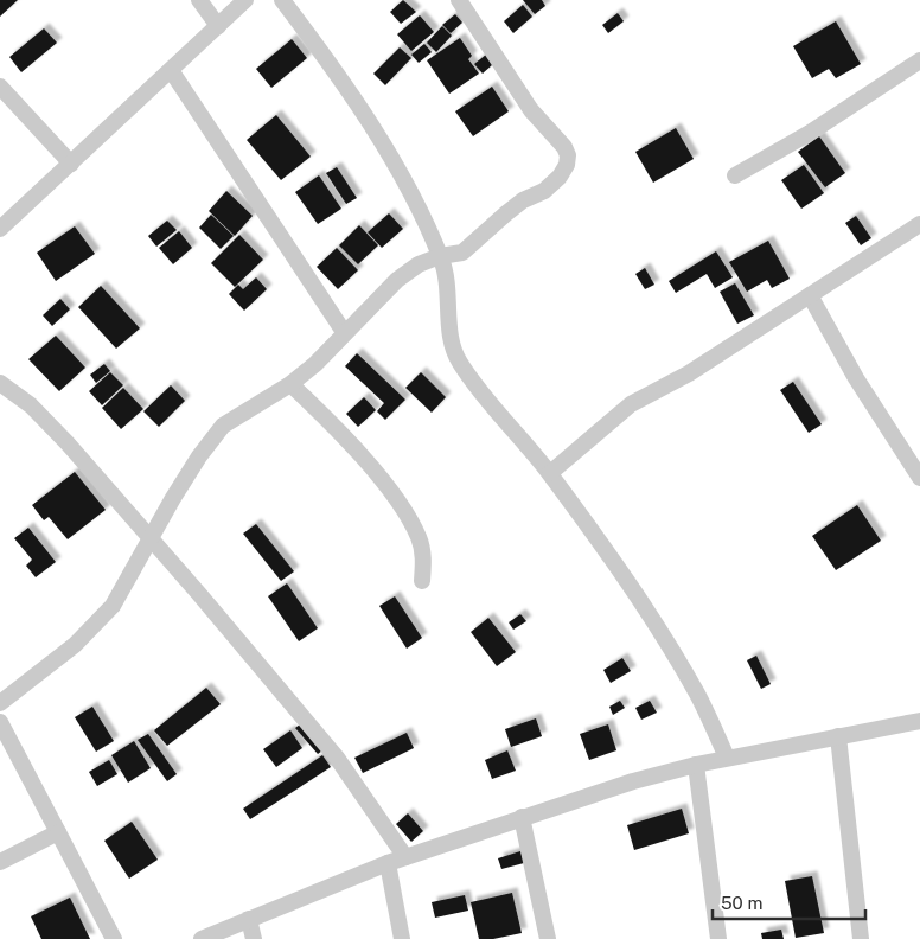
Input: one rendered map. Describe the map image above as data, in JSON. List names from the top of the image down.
{
  "scale_bar": "50 m"
}
